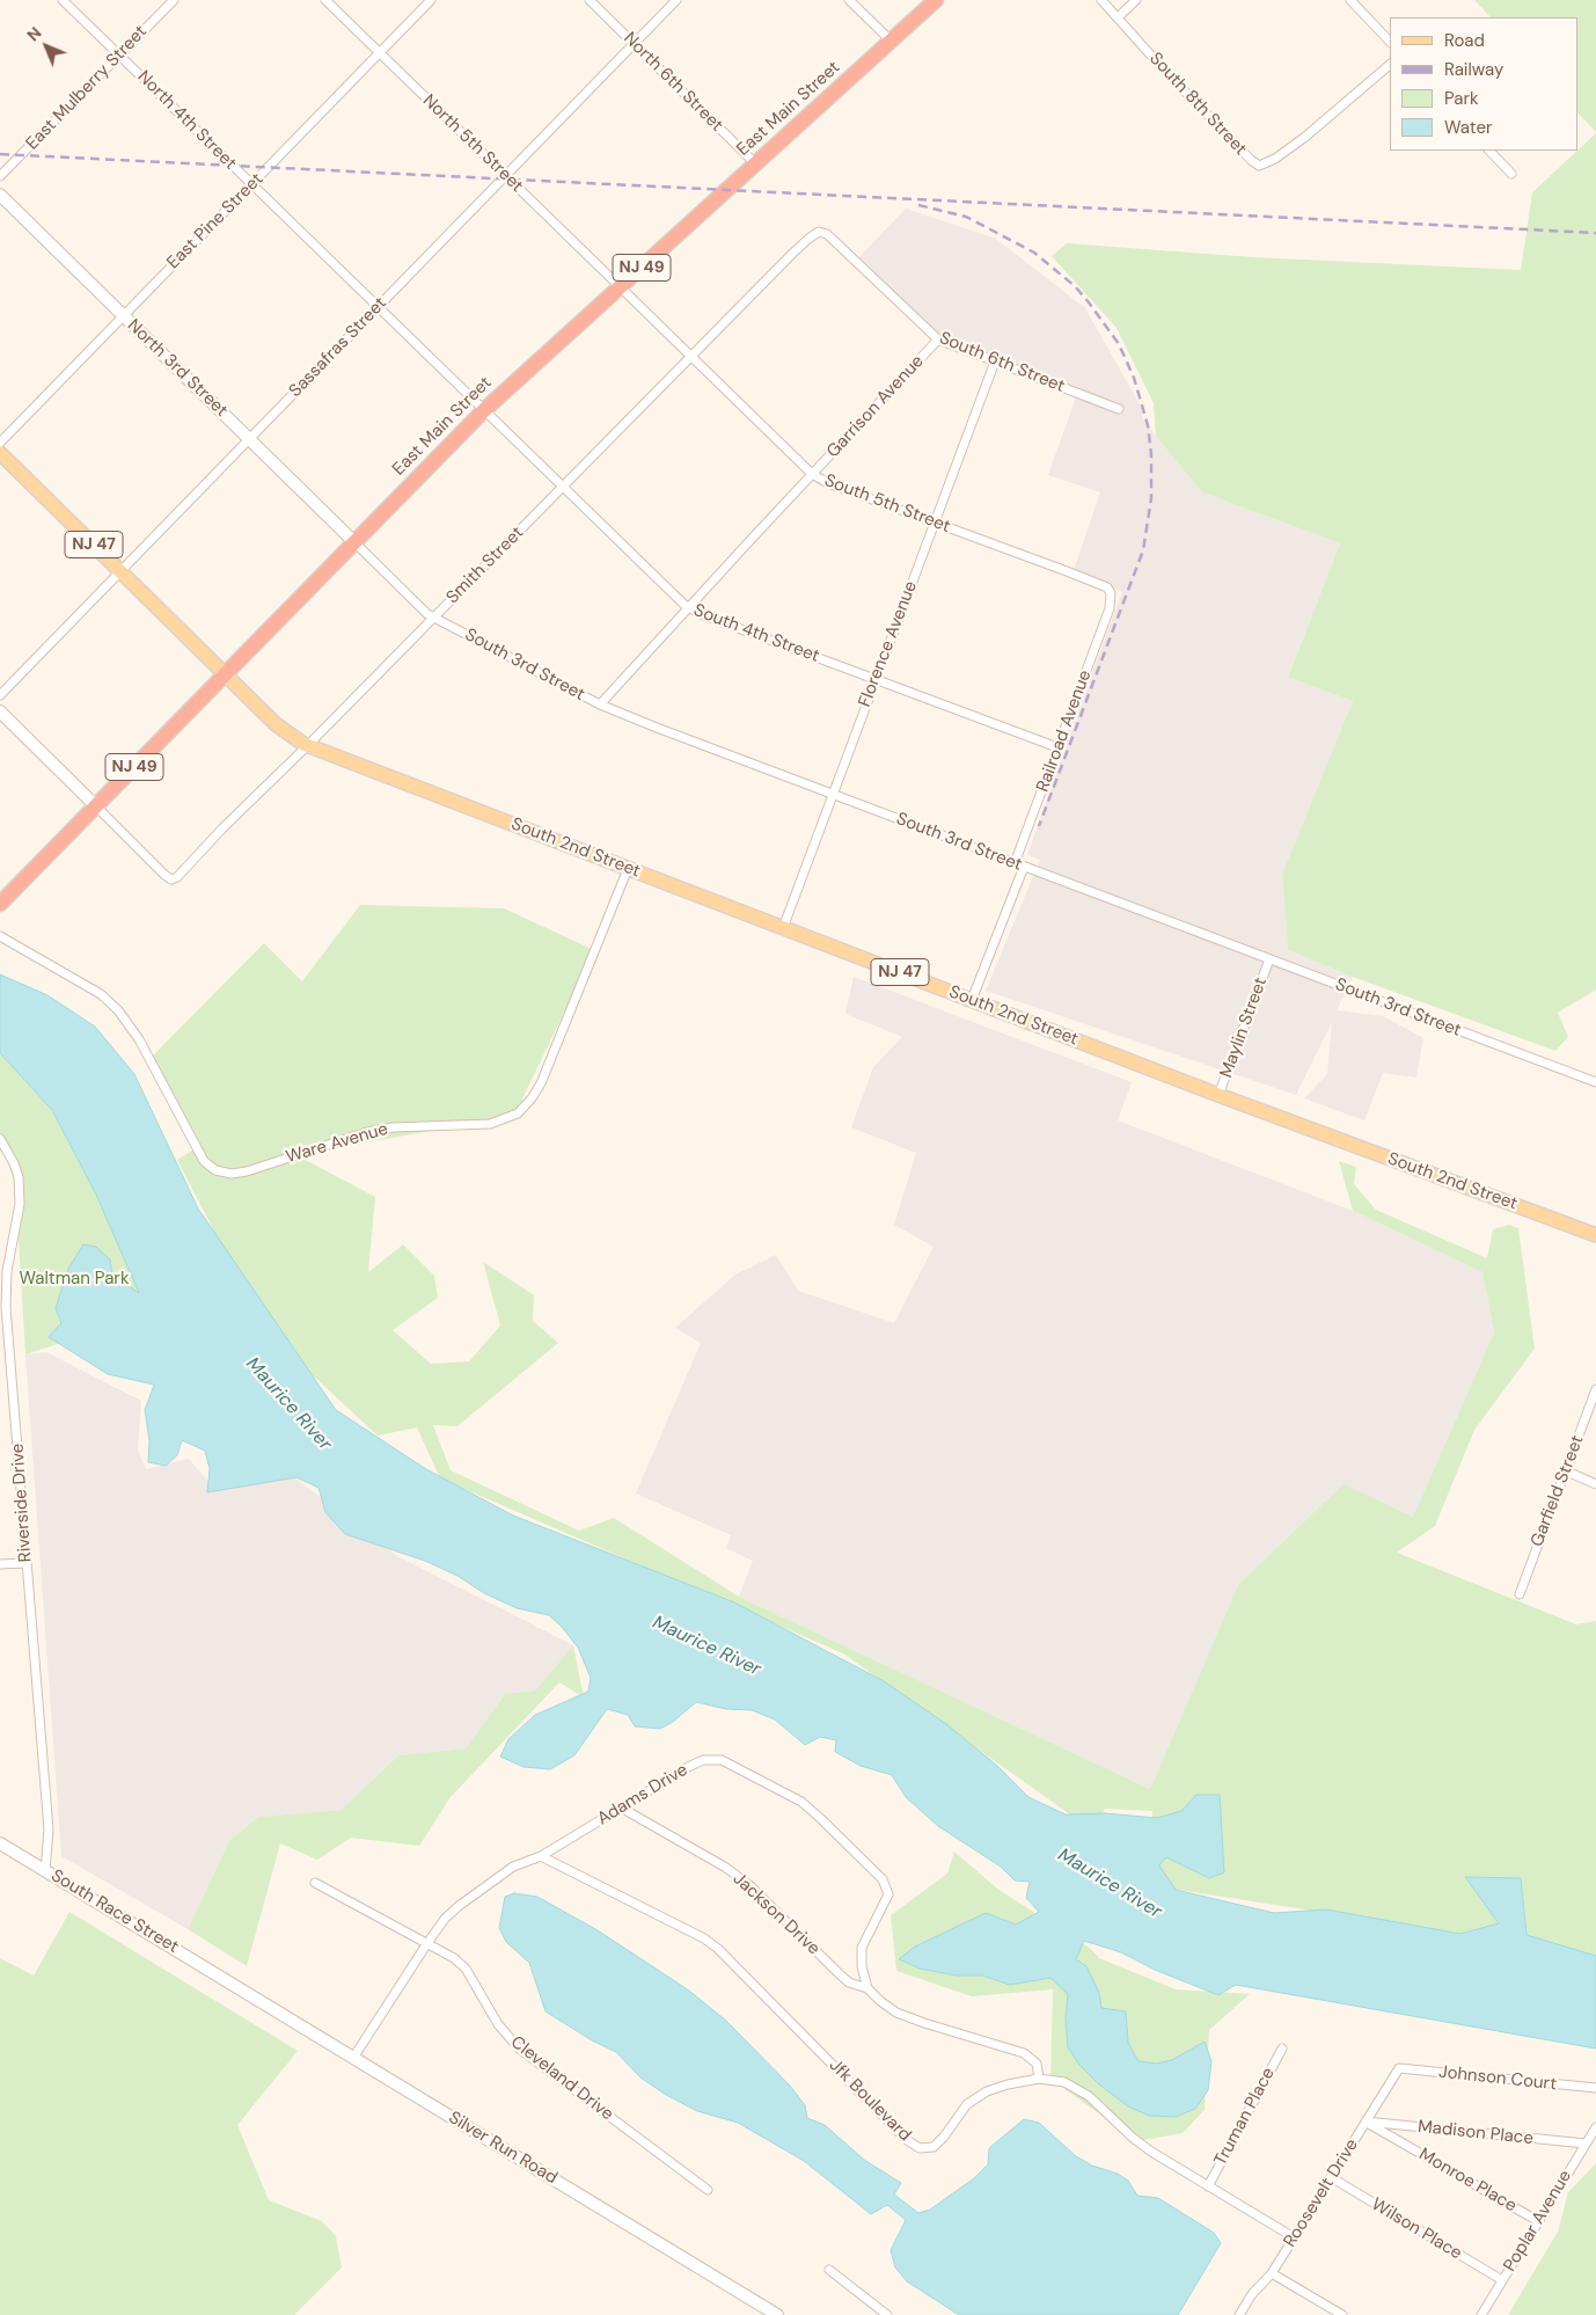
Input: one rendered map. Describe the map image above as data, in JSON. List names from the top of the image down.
{
  "streets": {
    "highway": ["East Main Street", "NJ 49"],
    "main road": [
      "North 3rd Street",
      "NJ 47",
      "South 2nd Street",
      "South Race Street",
      "Silver Run Road"
    ],
    "street": [
      "North 6th Street",
      "East Mulberry Street",
      "South 8th Street",
      "North 4th Street",
      "North 5th Street",
      "East Pine Street",
      "Sassafras Street",
      "South 6th Street",
      "Garrison Avenue",
      "South 5th Street",
      "Smith Street",
      "South 4th Street",
      "Florence Avenue",
      "South 3rd Street",
      "Railroad Avenue",
      "Maylin Street",
      "Ware Avenue",
      "Garfield Street",
      "Riverside Drive",
      "Adams Drive",
      "Jackson Drive",
      "Cleveland Drive",
      "Johnson Court",
      "Jfk Boulevard",
      "Truman Place",
      "Madison Place",
      "Monroe Place",
      "Roosevelt Drive",
      "Poplar Avenue",
      "Wilson Place"
    ]
  },
  "crossings": [
    ["North 6th Street", "East Main Street"],
    ["North 6th Street", "Sassafras Street"],
    ["East Mulberry Street", "North 4th Street"],
    ["East Main Street", "North 4th Street"],
    ["East Main Street", "North 5th Street"],
    ["East Main Street", "North 3rd Street"],
    ["East Main Street", "South 5th Street"],
    ["East Main Street", "NJ 47"],
    ["East Main Street", "Smith Street"],
    ["East Main Street", "South 4th Street"],
    ["East Main Street", "South 3rd Street"],
    ["East Main Street", "South 2nd Street"],
    ["North 4th Street", "East Pine Street"],
    ["North 4th Street", "Sassafras Street"],
    ["North 4th Street", "South 4th Street"],
    ["North 5th Street", "East Pine Street"],
    ["North 5th Street", "Sassafras Street"],
    ["North 5th Street", "South 5th Street"],
    ["East Pine Street", "North 3rd Street"],
    ["Sassafras Street", "North 3rd Street"],
    ["Sassafras Street", "NJ 47"],
    ["South 6th Street", "Garrison Avenue"],
    ["South 6th Street", "Smith Street"],
    ["South 6th Street", "Florence Avenue"],
    ["North 3rd Street", "South 3rd Street"],
    ["Garrison Avenue", "South 5th Street"],
    ["Garrison Avenue", "South 4th Street"],
    ["Garrison Avenue", "South 3rd Street"],
    ["South 5th Street", "Smith Street"],
    ["South 5th Street", "Florence Avenue"],
    ["South 5th Street", "Railroad Avenue"],
    ["NJ 47", "South 2nd Street"],
    ["Smith Street", "South 4th Street"],
    ["Smith Street", "South 3rd Street"],
    ["Smith Street", "South 2nd Street"],
    ["South 4th Street", "Florence Avenue"],
    ["South 4th Street", "Railroad Avenue"],
    ["Florence Avenue", "South 3rd Street"],
    ["Florence Avenue", "South 2nd Street"],
    ["South 3rd Street", "Railroad Avenue"],
    ["South 3rd Street", "Maylin Street"],
    ["South 2nd Street", "Maylin Street"],
    ["South 2nd Street", "Ware Avenue"],
    ["Riverside Drive", "South Race Street"],
    ["Adams Drive", "Jackson Drive"],
    ["Adams Drive", "Cleveland Drive"],
    ["Adams Drive", "Jfk Boulevard"],
    ["Adams Drive", "Silver Run Road"],
    ["South Race Street", "Silver Run Road"],
    ["Johnson Court", "Roosevelt Drive"],
    ["Jfk Boulevard", "Truman Place"],
    ["Jfk Boulevard", "Roosevelt Drive"],
    ["Madison Place", "Monroe Place"],
    ["Madison Place", "Roosevelt Drive"],
    ["Madison Place", "Poplar Avenue"],
    ["Monroe Place", "Roosevelt Drive"],
    ["Monroe Place", "Poplar Avenue"],
    ["Roosevelt Drive", "Wilson Place"],
    ["Poplar Avenue", "Wilson Place"]
  ],
  "water": ["Maurice River"],
  "parks": ["Waltman Park"],
  "legend": [
    "Road",
    "Railway",
    "Park",
    "Water"
  ],
  "north": "top left"
}
